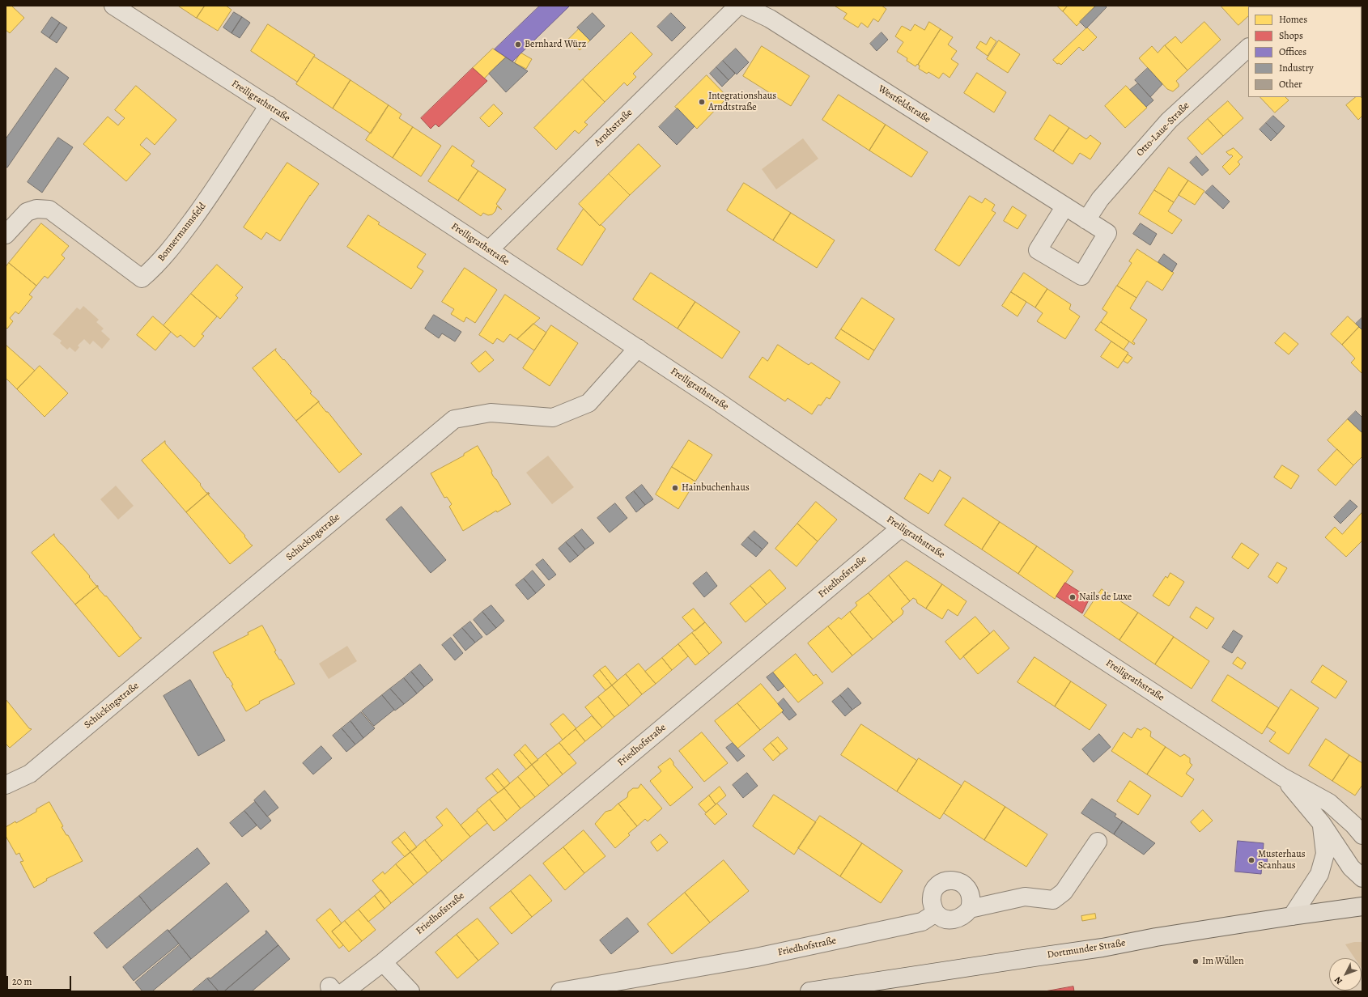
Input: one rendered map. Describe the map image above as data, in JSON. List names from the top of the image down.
{
  "streets": {
    "main road": ["Dortmunder Straße"],
    "street": [
      "Freiligrathstraße",
      "Westfeldstraße",
      "Arndtstraße",
      "Otto-Laue-Straße",
      "Bonnermannsfeld",
      "Schückingstraße",
      "Friedhofstraße"
    ]
  },
  "crossings": [
    ["Freiligrathstraße", "Arndtstraße"],
    ["Freiligrathstraße", "Bonnermannsfeld"],
    ["Freiligrathstraße", "Schückingstraße"],
    ["Freiligrathstraße", "Friedhofstraße"]
  ],
  "places": [
    "Bernhard Würz",
    "Integrationshaus Arndtstraße",
    "Hainbuchenhaus",
    "Nails de Luxe",
    "Musterhaus Scanhaus",
    "Im Wullen"
  ],
  "legend": [
    "Homes",
    "Shops",
    "Offices",
    "Industry",
    "Other"
  ],
  "scale_bar": "20 m",
  "north": "bottom left"
}
